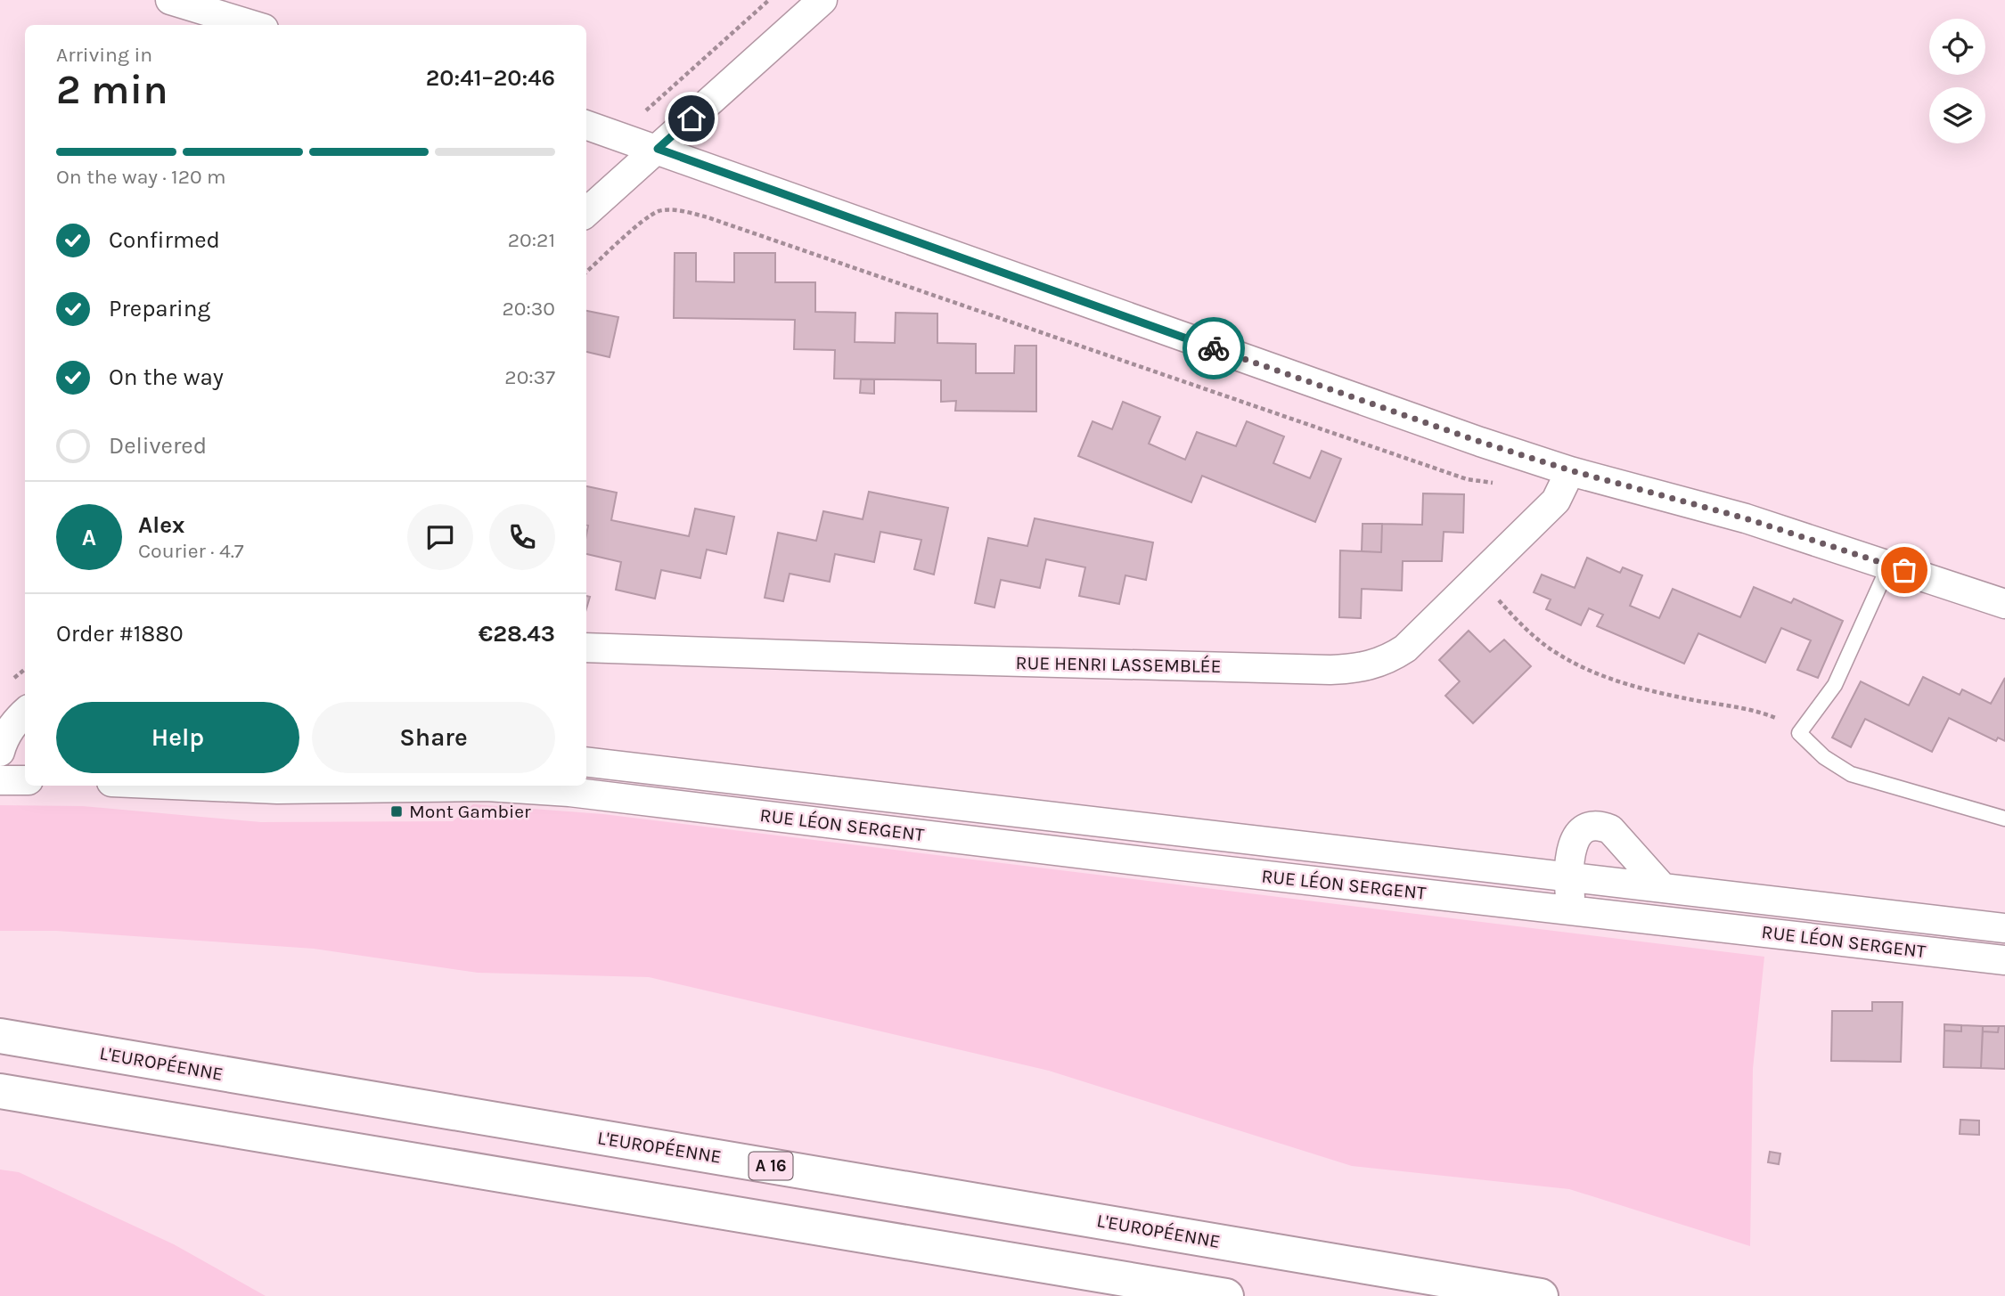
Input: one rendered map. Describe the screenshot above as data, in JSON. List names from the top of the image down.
{
  "streets": {
    "highway": ["L'EUROPÉENNE", "A 16"],
    "street": ["RUE HENRI LASSEMBLÉE", "RUE LÉON SERGENT"]
  },
  "places": {
    "transit": ["Mont Gambier"]
  },
  "page": {
    "heading": ["2 min", "Arriving in", "20:41–20:46"],
    "panel": [
      "Alex",
      "Courier · 4.7",
      "Order #1880",
      "€28.43"
    ],
    "bar": "On the way · 120 m",
    "list": [
      ["Confirmed", "20:21"],
      ["Preparing", "20:30"],
      ["On the way", "20:37"],
      "Delivered"
    ],
    "round": "A",
    "buttons": ["Help", "Share"]
  }
}
